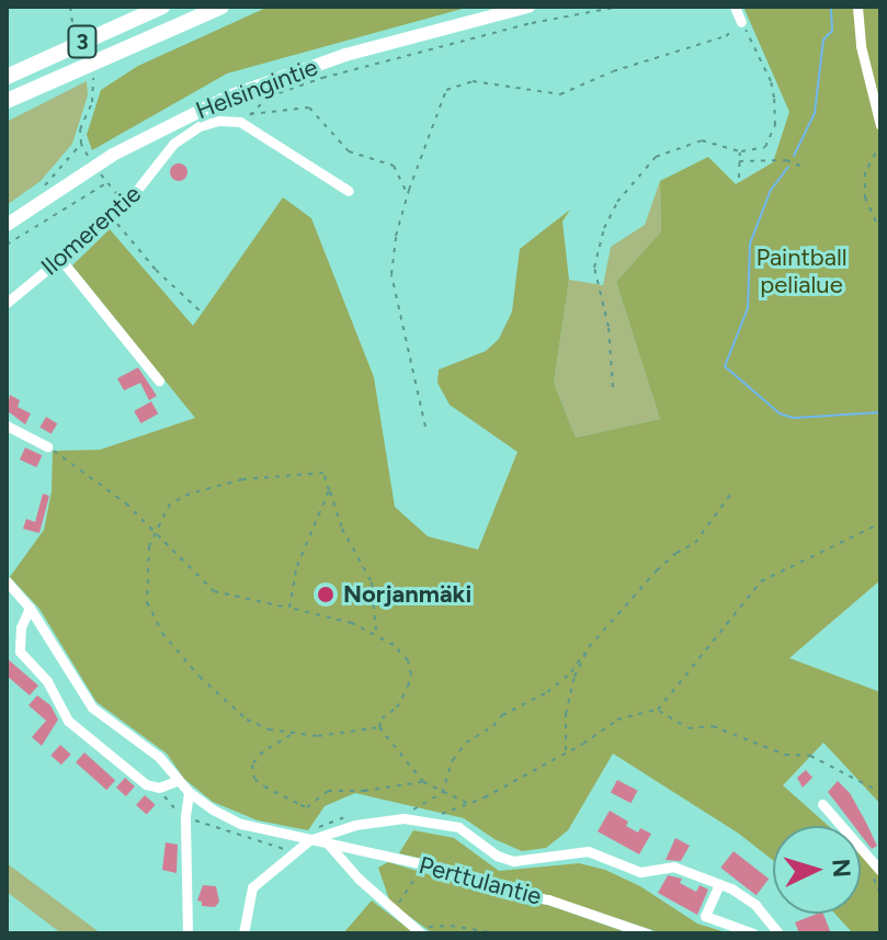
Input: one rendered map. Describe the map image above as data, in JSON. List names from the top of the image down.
{
  "streets": {
    "highway": ["3"],
    "main road": ["Helsingintie"],
    "street": ["Ilomerentie", "Perttulantie"]
  },
  "parks": ["Paintball pelialue"],
  "places": ["Norjanmäki"],
  "north": "right"
}
